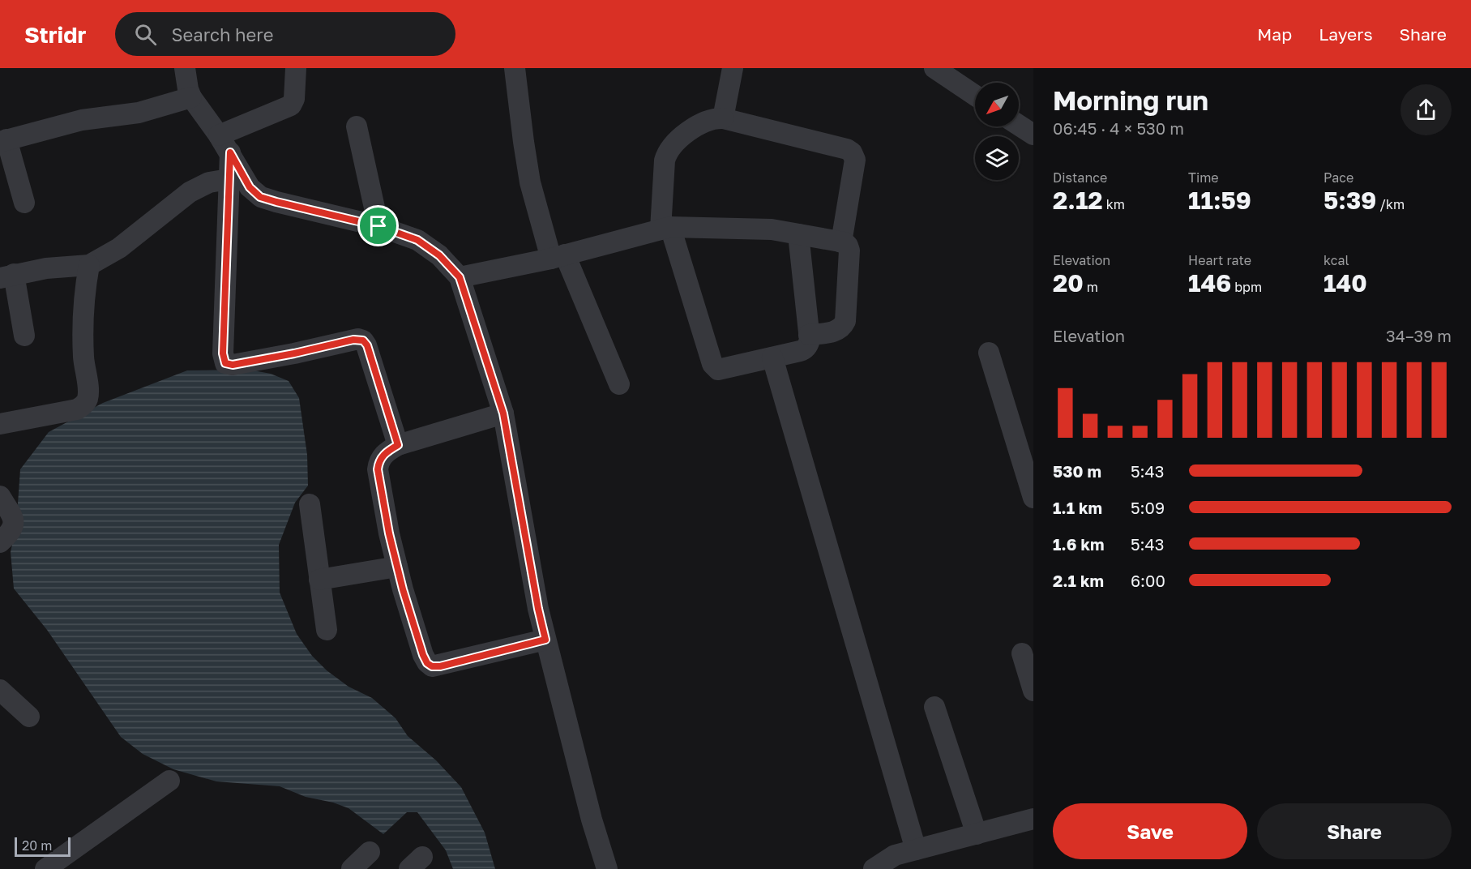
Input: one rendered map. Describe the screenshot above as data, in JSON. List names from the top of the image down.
{
  "scale_bar": "20 m",
  "north": "bottom left",
  "page": {
    "header": "Stridr",
    "search": "Search here",
    "nav": ["Map", "Layers", "Share"],
    "heading": ["Morning run", "06:45 · 4 × 530 m"],
    "stats": [
      ["Distance", "2.12 km"],
      ["Time", "11:59"],
      ["Pace", "5:39 /km"],
      ["Elevation", "20 m"],
      ["Heart rate", "146 bpm"],
      ["kcal", "140"]
    ],
    "chart": ["Elevation", "34–39 m"],
    "list": [
      {
        "name": "530 m",
        "note": "5:43"
      },
      {
        "name": "1.1 km",
        "note": "5:09"
      },
      {
        "name": "1.6 km",
        "note": "5:43"
      },
      {
        "name": "2.1 km",
        "note": "6:00"
      }
    ],
    "buttons": ["Save", "Share"],
    "scale": "20 m"
  }
}
